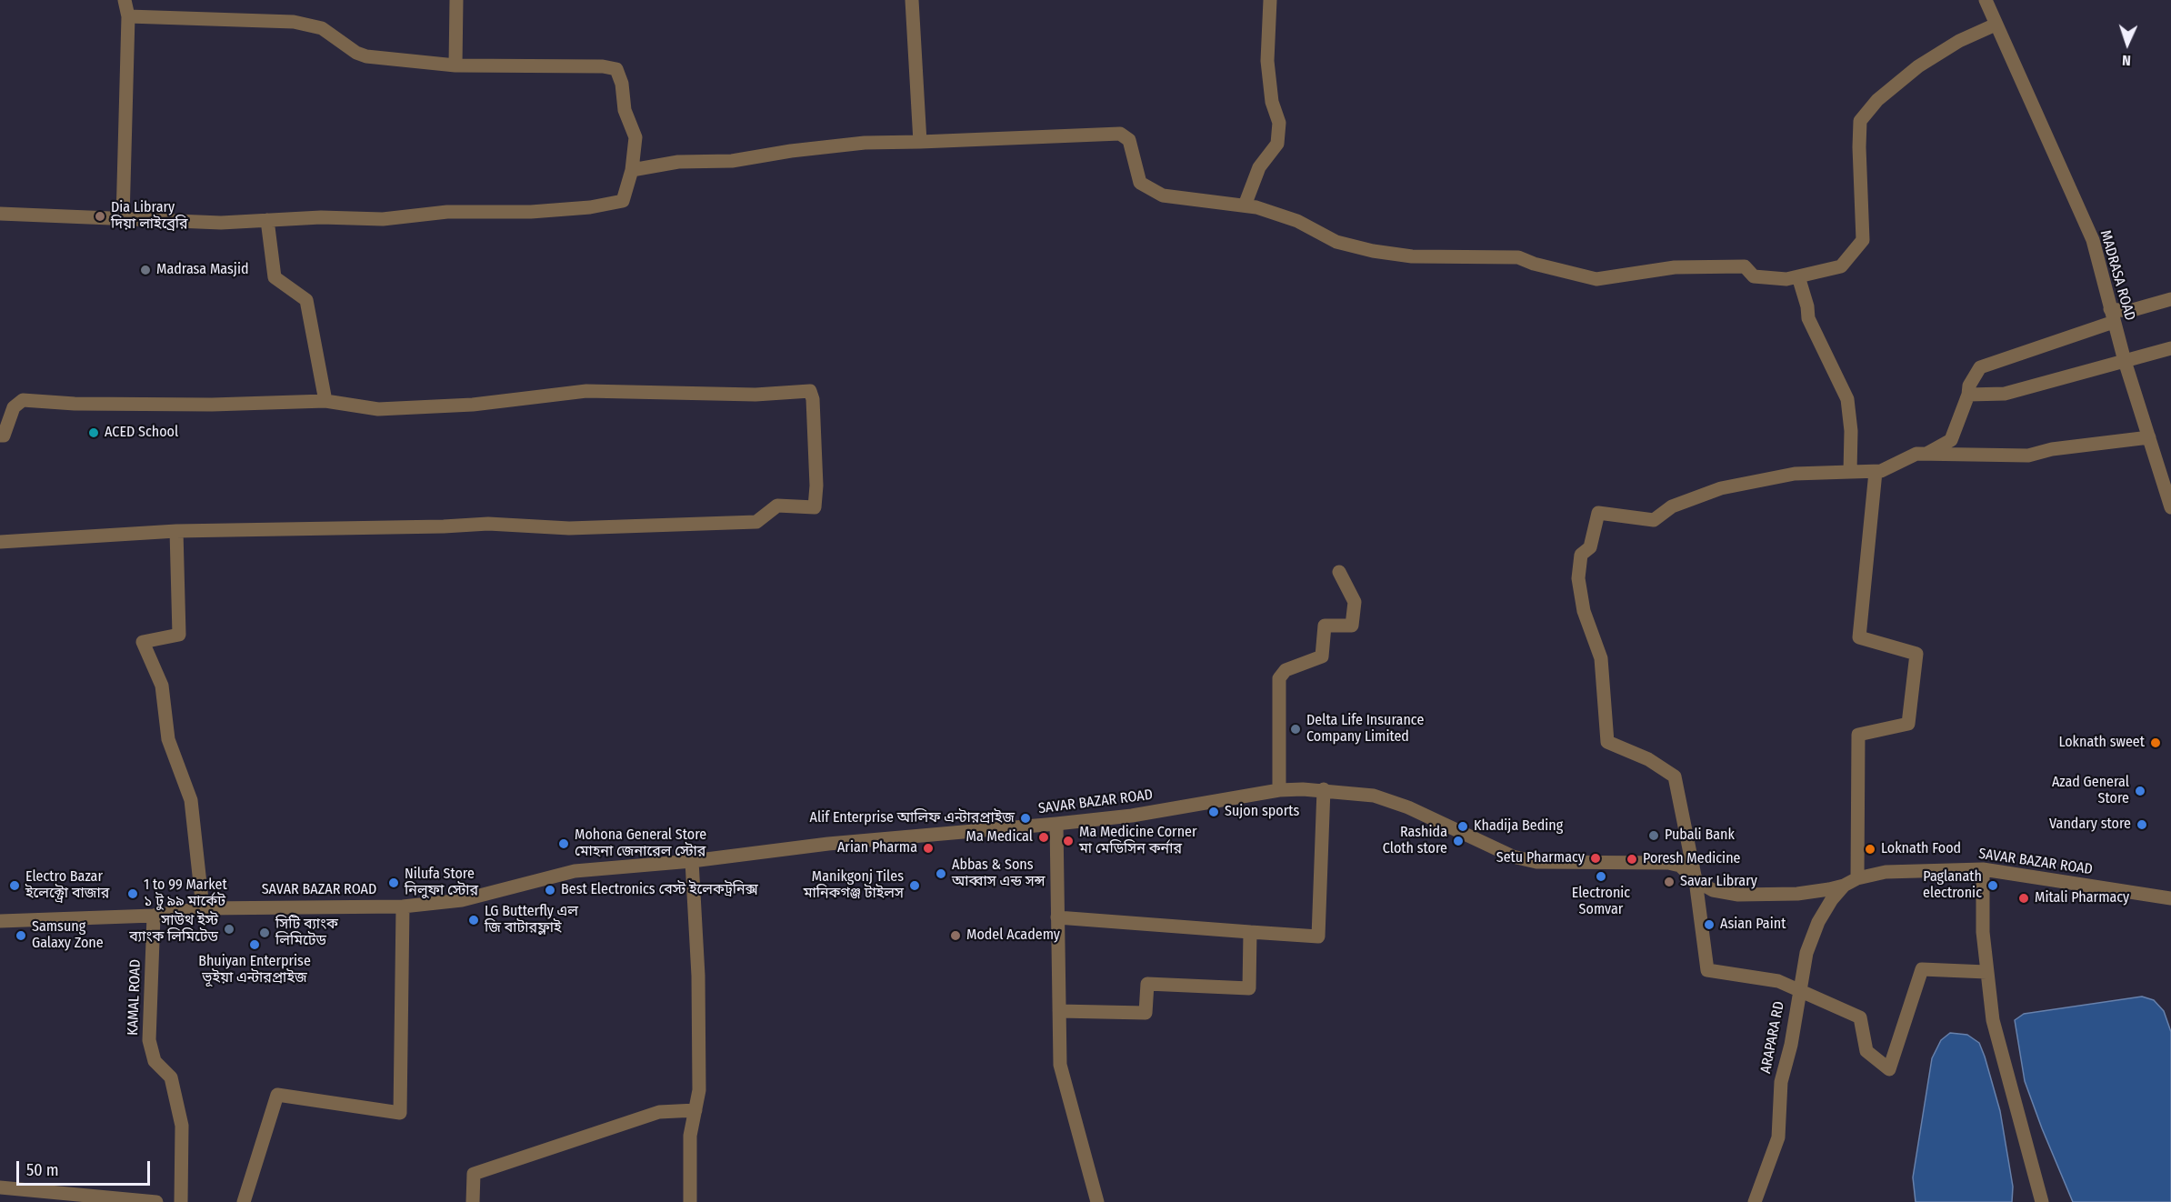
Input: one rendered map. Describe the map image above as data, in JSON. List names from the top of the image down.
{
  "streets": {
    "street": [
      "MADRASA ROAD",
      "SAVAR BAZAR ROAD",
      "KAMAL ROAD",
      "ARAPARA RD"
    ]
  },
  "crossings": [
    ["SAVAR BAZAR ROAD", "KAMAL ROAD"],
    ["SAVAR BAZAR ROAD", "ARAPARA RD"]
  ],
  "places": [
    "Dia Library দিয়া লাইব্রেরি",
    "Madrasa Masjid",
    "ACED School",
    "Delta Life Insurance Company Limited",
    "Loknath sweet",
    "Azad General Store",
    "Sujon sports",
    "Alif Enterprise আলিফ এন্টারপ্রাইজ",
    "Vandary store",
    "Khadija Beding",
    "Pubali Bank",
    "Ma Medical",
    "Ma Medicine Corner মা মেডিসিন কর্নার",
    "Rashida Cloth store",
    "Mohona General Store মোহনা জেনারেল স্টোর",
    "Arian Pharma",
    "Loknath Food",
    "Setu Pharmacy",
    "Poresh Medicine",
    "Abbas & Sons আব্বাস এন্ড সন্স",
    "Electronic Somvar",
    "Savar Library",
    "Nilufa Store নিলুফা স্টোর",
    "Electro Bazar ইলেক্ট্রো বাজার",
    "Manikgonj Tiles মানিকগঞ্জ টাইলস",
    "Paglanath electronic",
    "Best Electronics বেস্ট ইলেকট্রনিক্স",
    "1 to 99 Market ১ টু ৯৯ মার্কেট",
    "Mitali Pharmacy",
    "LG Butterfly এল জি বাটারফ্লাই",
    "Asian Paint",
    "সাউথ ইস্ট ব্যাংক লিমিটেড",
    "সিটি ব্যাংক লিমিটেড",
    "Samsung Galaxy Zone",
    "Model Academy",
    "Bhuiyan Enterprise ভূইয়া এন্টারপ্রাইজ"
  ],
  "scale_bar": "50 m",
  "north": "bottom"
}
